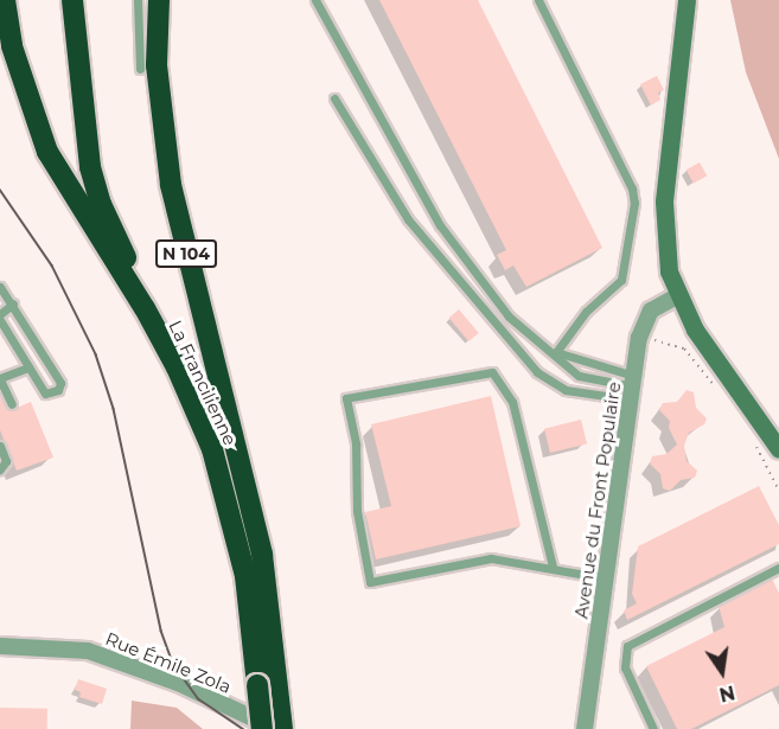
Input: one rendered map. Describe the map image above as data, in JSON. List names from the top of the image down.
{
  "streets": {
    "highway": ["N 104", "La Francilienne"],
    "street": ["Avenue du Front Populaire", "Rue Émile Zola"]
  },
  "north": "bottom"
}
